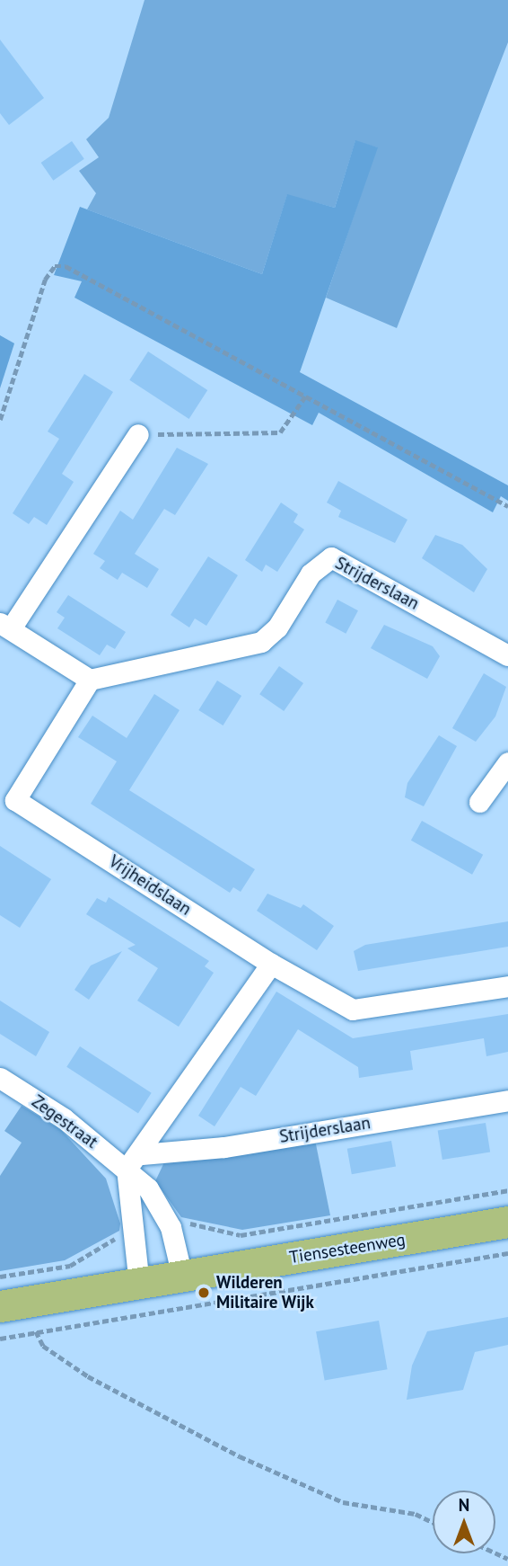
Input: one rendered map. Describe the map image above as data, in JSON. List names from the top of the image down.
{
  "streets": {
    "main road": ["Tiensesteenweg"],
    "street": ["Strijderslaan", "Vrijheidslaan", "Zegestraat"]
  },
  "crossings": [
    ["Strijderslaan", "Vrijheidslaan"],
    ["Zegestraat", "Tiensesteenweg"]
  ],
  "places": ["Wilderen Militaire Wijk"],
  "north": "top"
}
